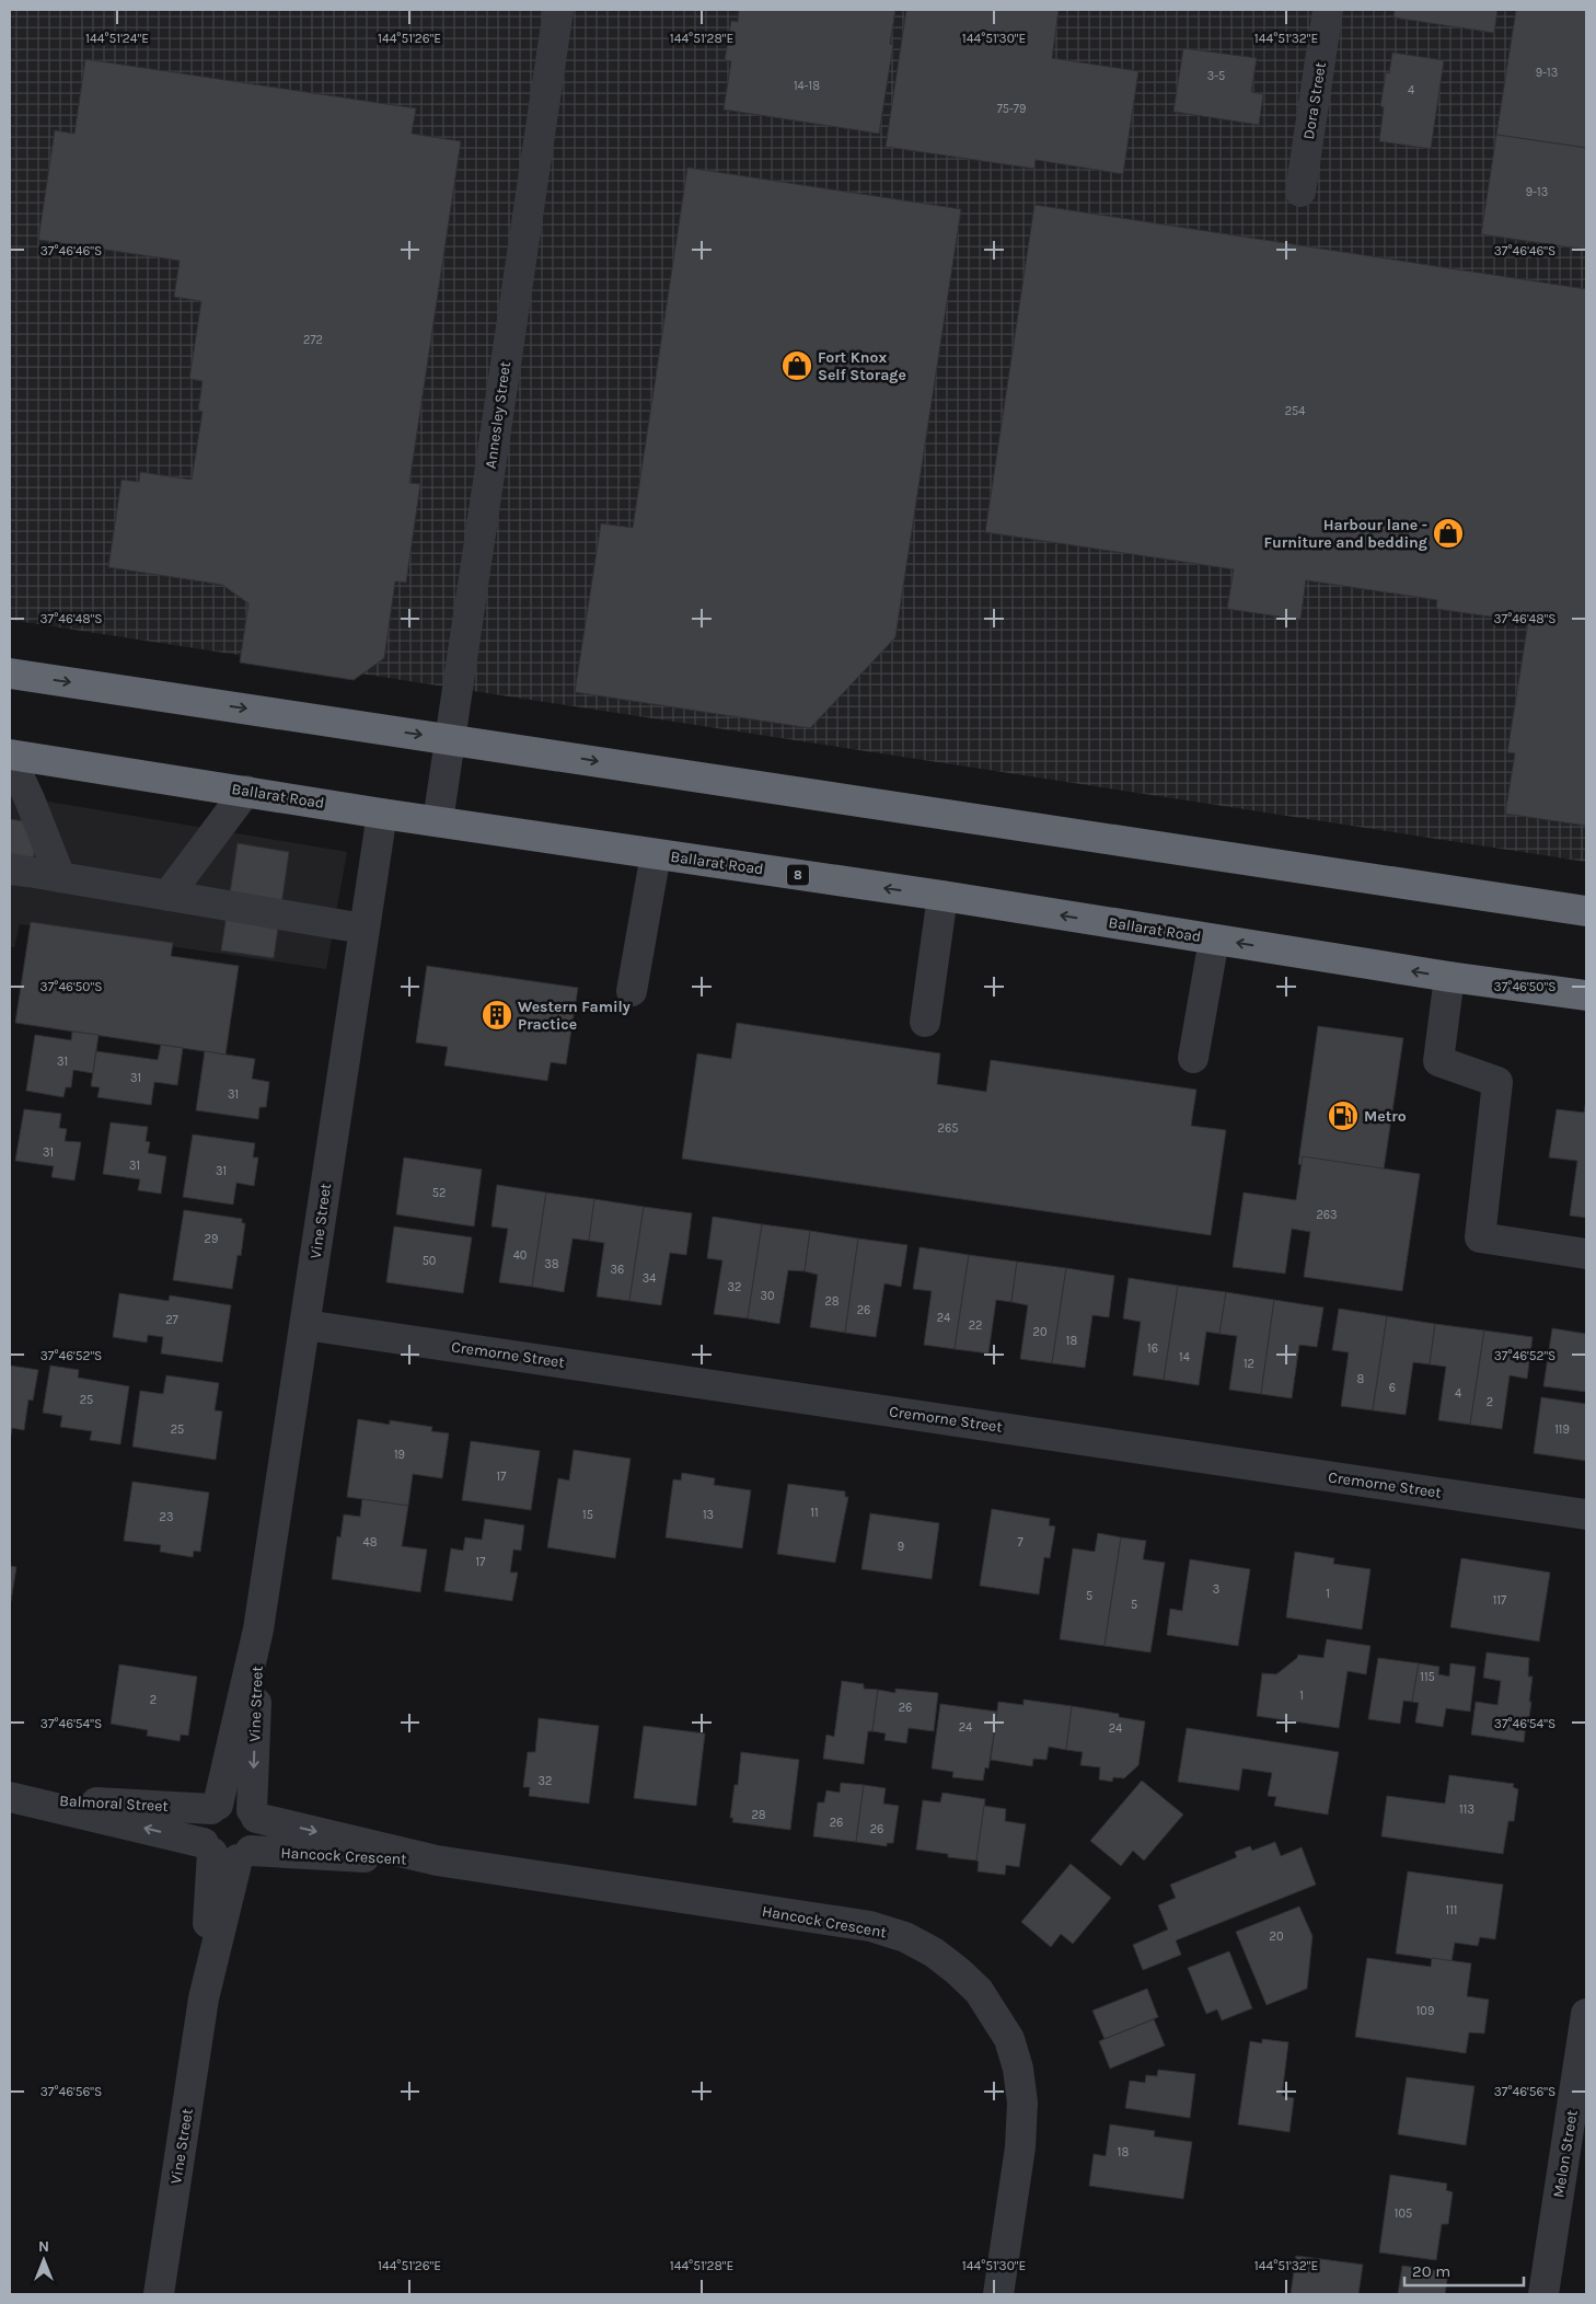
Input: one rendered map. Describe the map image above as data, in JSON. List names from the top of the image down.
{
  "streets": {
    "highway": ["Ballarat Road", "8"],
    "street": [
      "Dora Street",
      "Annesley Street",
      "Vine Street",
      "Cremorne Street",
      "Balmoral Street",
      "Hancock Crescent",
      "Melon Street"
    ]
  },
  "crossings": [
    ["Annesley Street", "Ballarat Road"],
    ["Ballarat Road", "Vine Street"],
    ["Vine Street", "Cremorne Street"],
    ["Vine Street", "Balmoral Street"],
    ["Vine Street", "Hancock Crescent"],
    ["Balmoral Street", "Hancock Crescent"]
  ],
  "places": {
    "shop": ["Fort Knox Self Storage", "Harbour lane - Furniture and bedding"],
    "building": ["Western Family Practice"],
    "fuel station": ["Metro"]
  },
  "house_numbers": [
    "9-13",
    "3-5",
    "14-18",
    "4",
    "75-79",
    "9-13",
    "272",
    "254",
    "31",
    "31",
    "31",
    "265",
    "31",
    "31",
    "31",
    "52",
    "263",
    "29",
    "40",
    "50",
    "38",
    "36",
    "34",
    "32",
    "30",
    "28",
    "26",
    "24",
    "27",
    "22",
    "20",
    "18",
    "16",
    "14",
    "12",
    "8",
    "6",
    "4",
    "25",
    "2",
    "25",
    "119",
    "19",
    "17",
    "11",
    "15",
    "13",
    "23",
    "48",
    "7",
    "9",
    "17",
    "3",
    "1",
    "5",
    "117",
    "5",
    "115",
    "1",
    "2",
    "26",
    "24",
    "24",
    "32",
    "113",
    "28",
    "26",
    "26",
    "111",
    "20",
    "109",
    "18",
    "105"
  ],
  "scale_bar": "20 m",
  "north": "top",
  "coordinates": [
    "144°51'24\"E",
    "144°51'26\"E",
    "144°51'28\"E",
    "144°51'30\"E",
    "144°51'32\"E",
    "37°46'46\"S",
    "37°46'48\"S",
    "37°46'50\"S",
    "37°46'52\"S",
    "37°46'54\"S",
    "37°46'56\"S"
  ]
}
